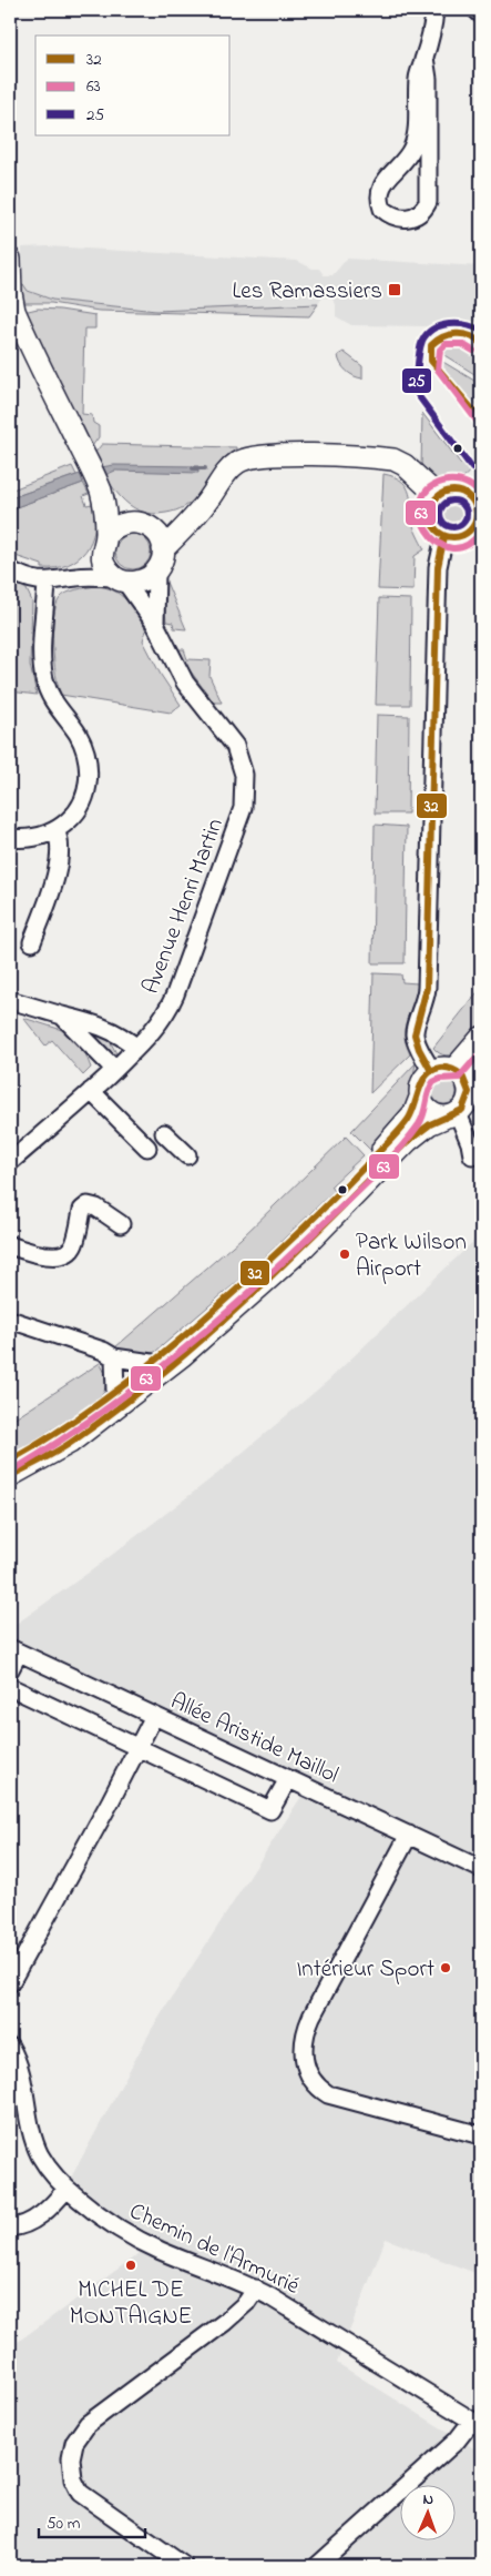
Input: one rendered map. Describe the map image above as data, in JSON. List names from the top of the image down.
{
  "streets": {
    "street": ["Avenue Henri Martin", "Allée Aristide Maillol", "Chemin de l'Armurié"]
  },
  "places": {
    "transit": ["Les Ramassiers"],
    "other": ["Park Wilson Airport", "Intérieur Sport", "MICHEL DE MONTAIGNE"]
  },
  "lines": ["transit line 25", "transit line 32", "transit line 63"],
  "legend": ["32", "63", "25"],
  "scale_bar": "50 m",
  "north": "top"
}
